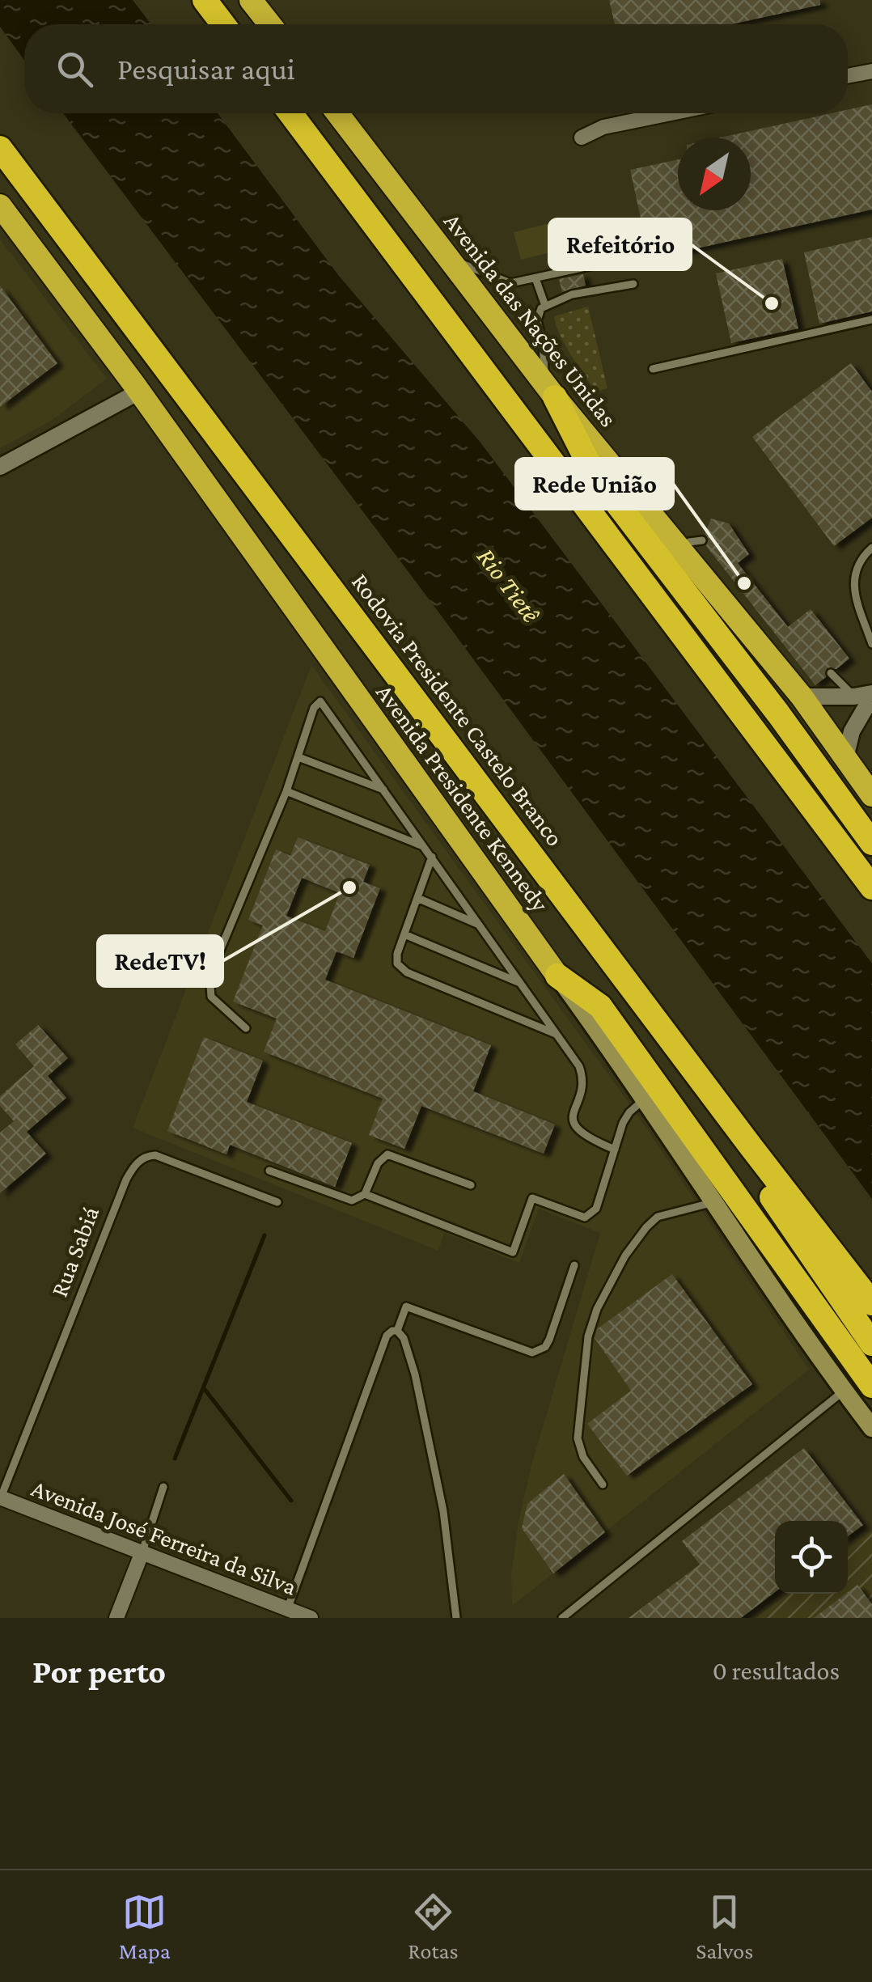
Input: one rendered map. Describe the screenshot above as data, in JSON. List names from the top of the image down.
{
  "streets": {
    "highway": ["Avenida das Nações Unidas", "Rodovia Presidente Castelo Branco", "Avenida Presidente Kennedy"],
    "street": ["Avenida José Ferreira da Silva"],
    "lane": ["Rua Sabiá"]
  },
  "crossings": [
    ["Rua Sabiá", "Avenida José Ferreira da Silva"]
  ],
  "water": ["Rio Tietê"],
  "places": ["Refeitório", "Rede União", "RedeTV!"],
  "north": "bottom left",
  "page": {
    "search": "Pesquisar aqui",
    "heading": ["Por perto", "0 resultados"],
    "nav": ["Mapa", "Rotas", "Salvos"]
  }
}
